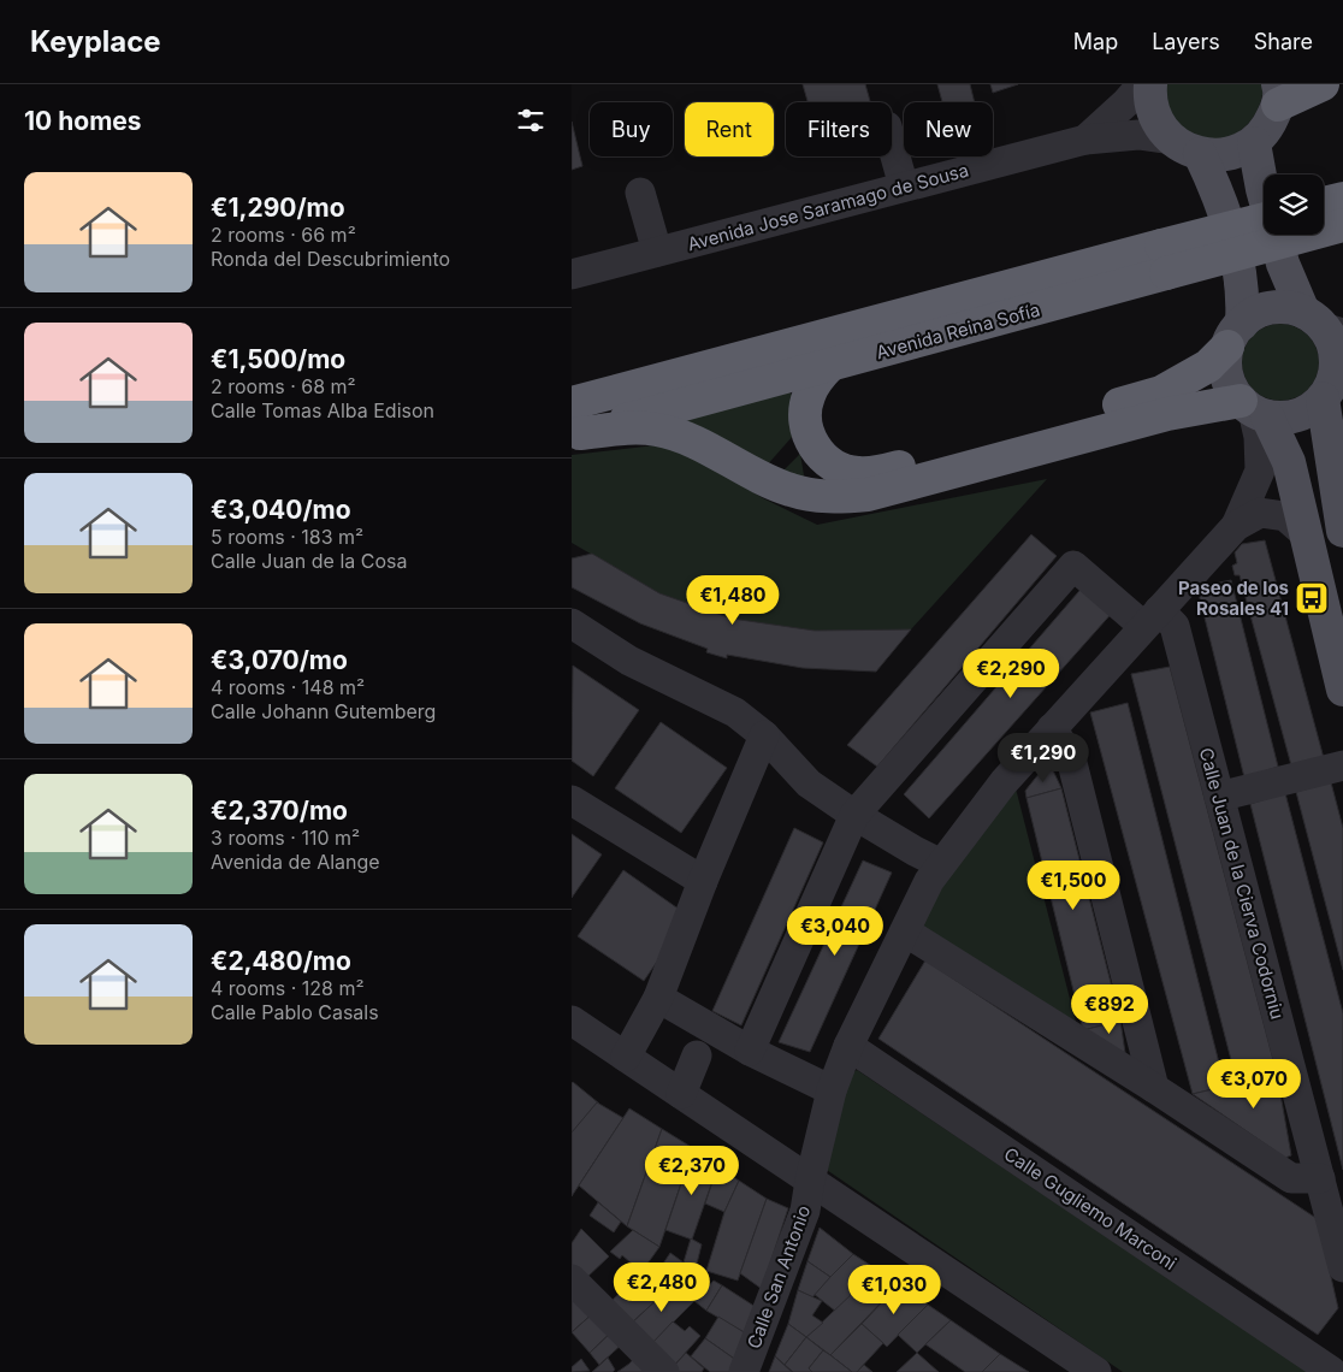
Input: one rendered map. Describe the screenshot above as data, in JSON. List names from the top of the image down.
{
  "streets": {
    "highway": ["Avenida Reina Sofía"],
    "street": [
      "Avenida Jose Saramago de Sousa",
      "Calle Juan de la Cierva Codorniu",
      "Calle Gugliemo Marconi",
      "Calle San Antonio"
    ]
  },
  "crossings": [
    ["Calle Juan de la Cierva Codorniu", "Calle San Antonio"],
    ["Calle Gugliemo Marconi", "Calle San Antonio"]
  ],
  "places": {
    "bus stop": ["Paseo de los Rosales 41"]
  },
  "page": {
    "header": "Keyplace",
    "nav": ["Map", "Layers", "Share"],
    "heading": "10 homes",
    "chip": [
      "Buy",
      "Rent",
      "Filters",
      "New"
    ],
    "list": [
      {
        "name": "€1,290/mo",
        "note": "2 rooms · 66 m² · Ronda del Descubrimiento"
      },
      {
        "name": "€1,500/mo",
        "note": "2 rooms · 68 m² · Calle Tomas Alba Edison"
      },
      {
        "name": "€3,040/mo",
        "note": "5 rooms · 183 m² · Calle Juan de la Cosa"
      },
      {
        "name": "€3,070/mo",
        "note": "4 rooms · 148 m² · Calle Johann Gutemberg"
      },
      {
        "name": "€2,370/mo",
        "note": "3 rooms · 110 m² · Avenida de Alange"
      },
      {
        "name": "€2,480/mo",
        "note": "4 rooms · 128 m² · Calle Pablo Casals"
      }
    ],
    "price": [
      "€1,480",
      "€2,290",
      "€1,290",
      "€1,500",
      "€3,040",
      "€892",
      "€3,070",
      "€2,370",
      "€2,480",
      "€1,030"
    ]
  }
}
